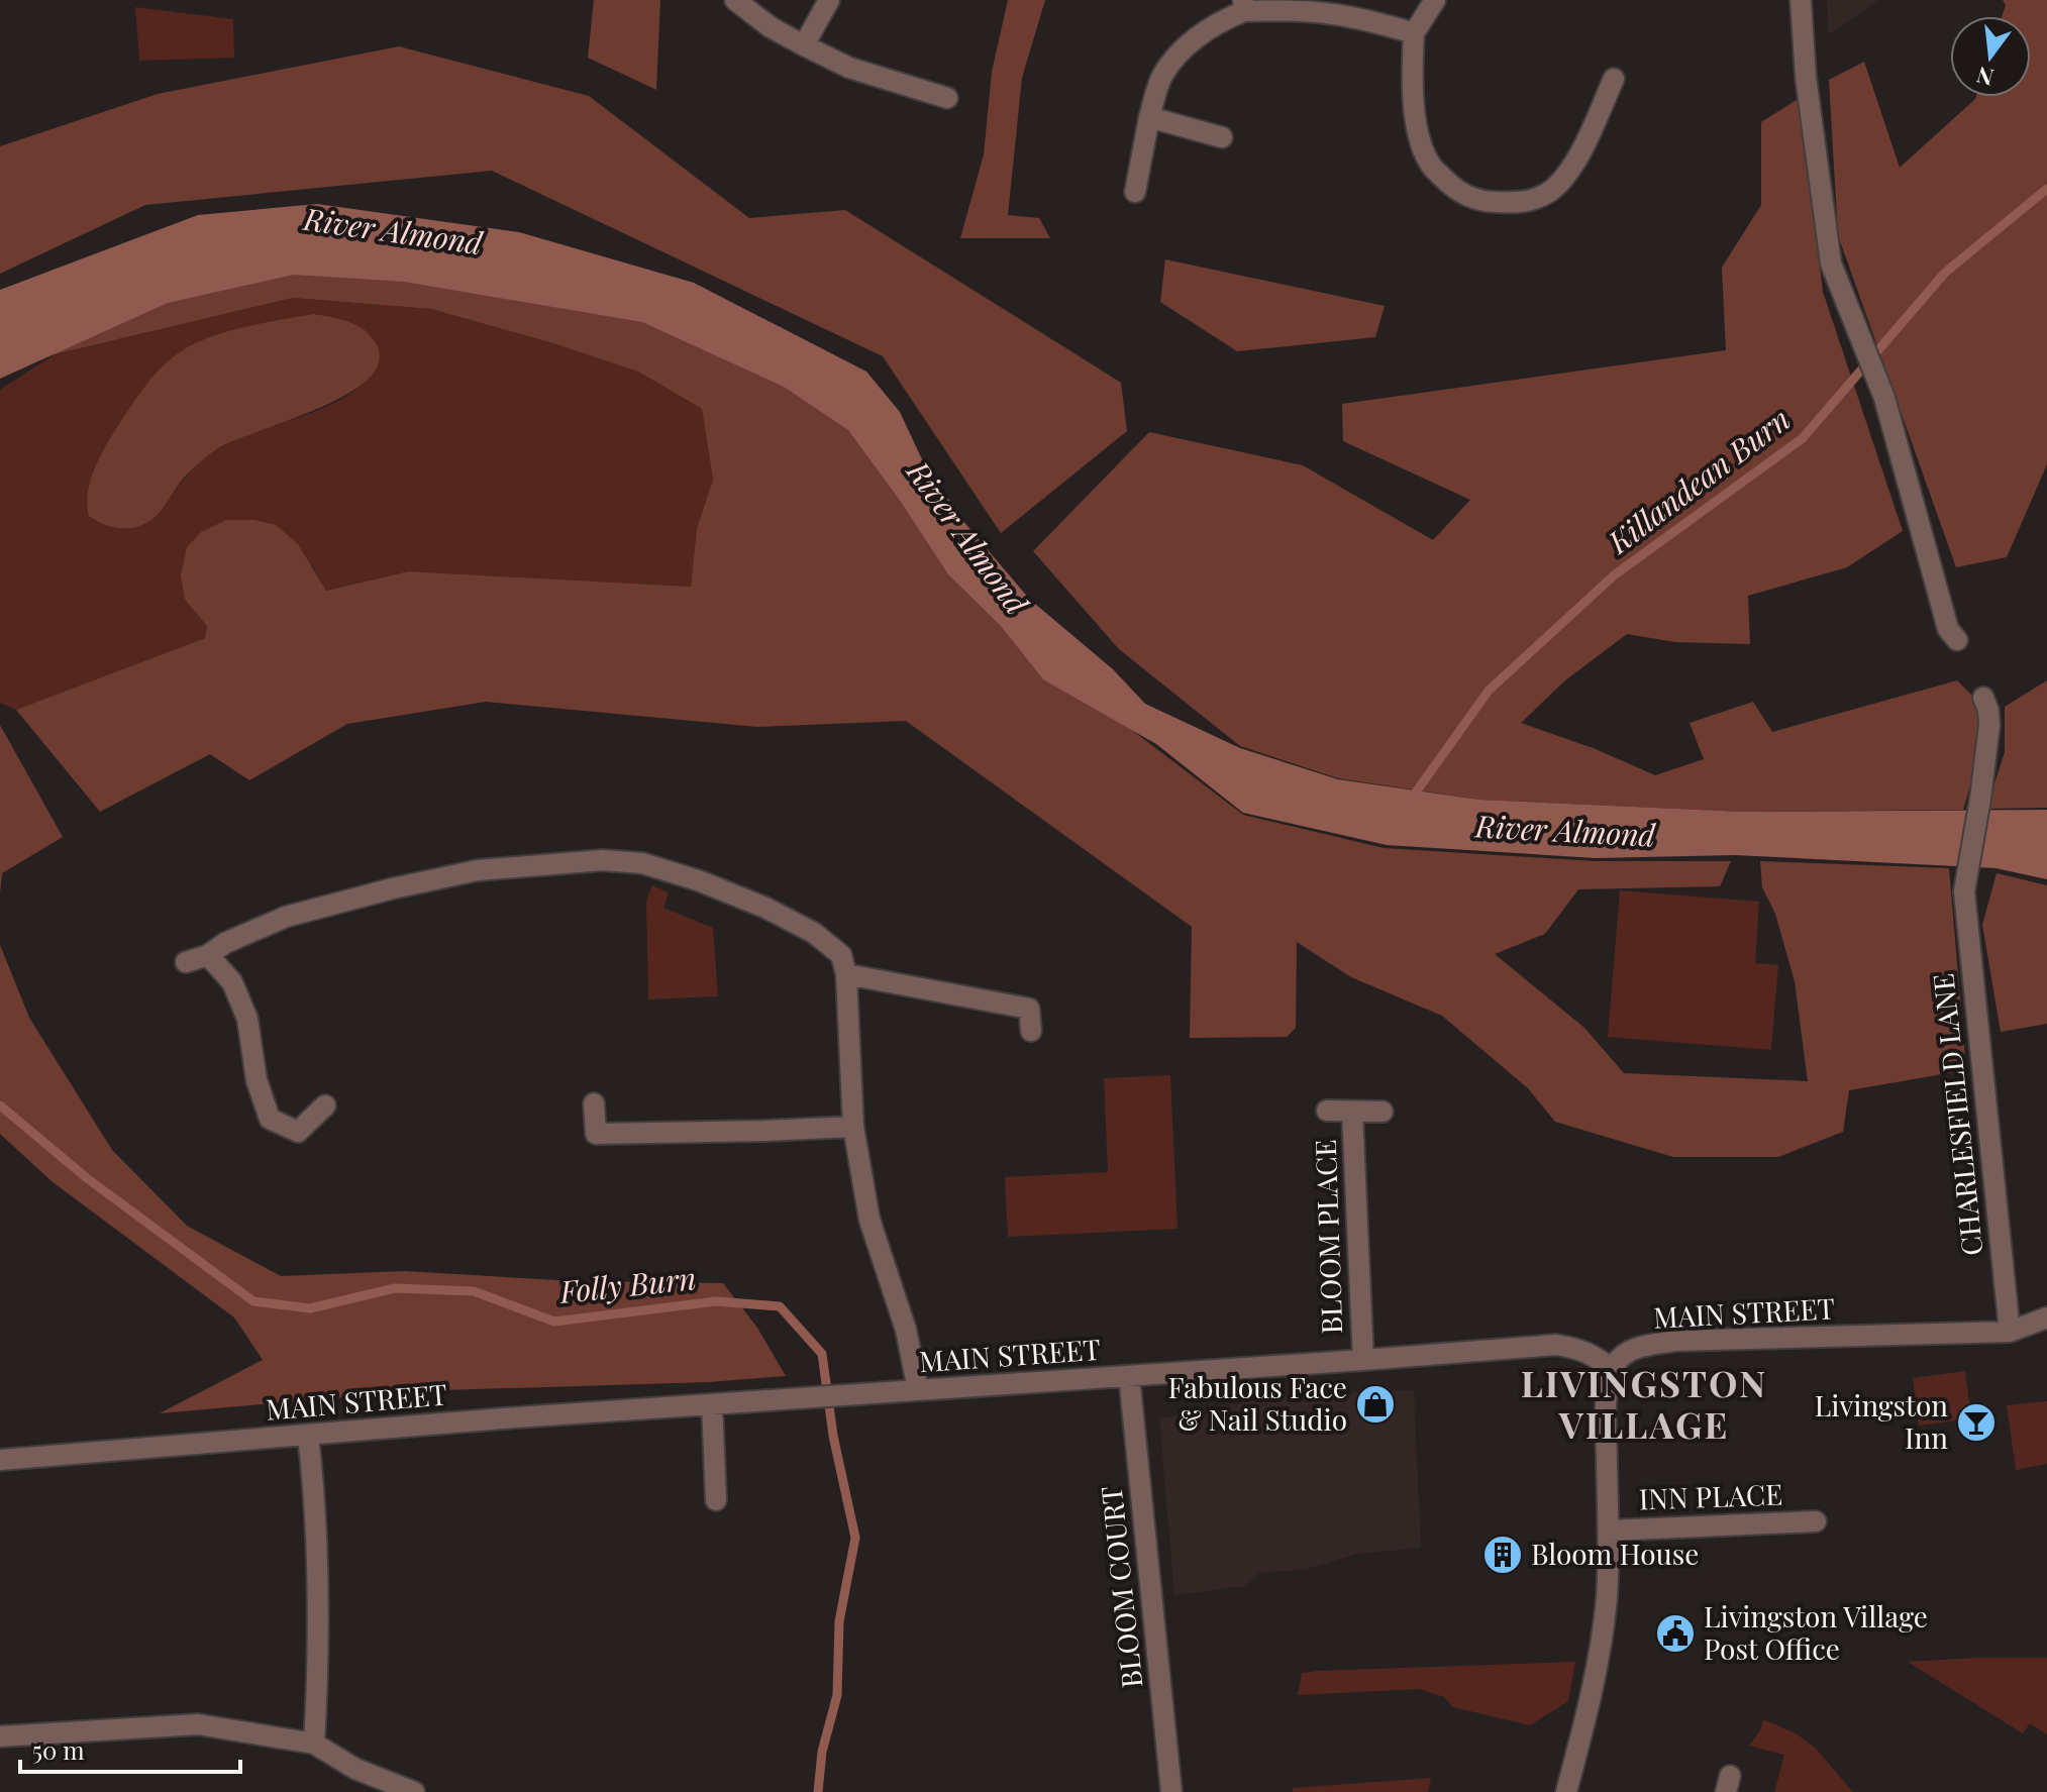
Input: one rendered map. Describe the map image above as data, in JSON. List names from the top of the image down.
{
  "streets": {
    "street": [
      "CHARLESFIELD LANE",
      "BLOOM PLACE",
      "MAIN STREET",
      "INN PLACE",
      "BLOOM COURT"
    ]
  },
  "crossings": [
    ["CHARLESFIELD LANE", "MAIN STREET"],
    ["BLOOM PLACE", "MAIN STREET"],
    ["MAIN STREET", "BLOOM COURT"]
  ],
  "districts": ["LIVINGSTON VILLAGE"],
  "water": ["River Almond", "Killandean Burn", "Folly Burn"],
  "places": {
    "shop": ["Fabulous Face & Nail Studio"],
    "bar": ["Livingston Inn"],
    "building": ["Bloom House"],
    "public building": ["Livingston Village Post Office"]
  },
  "scale_bar": "50 m",
  "north": "bottom"
}
